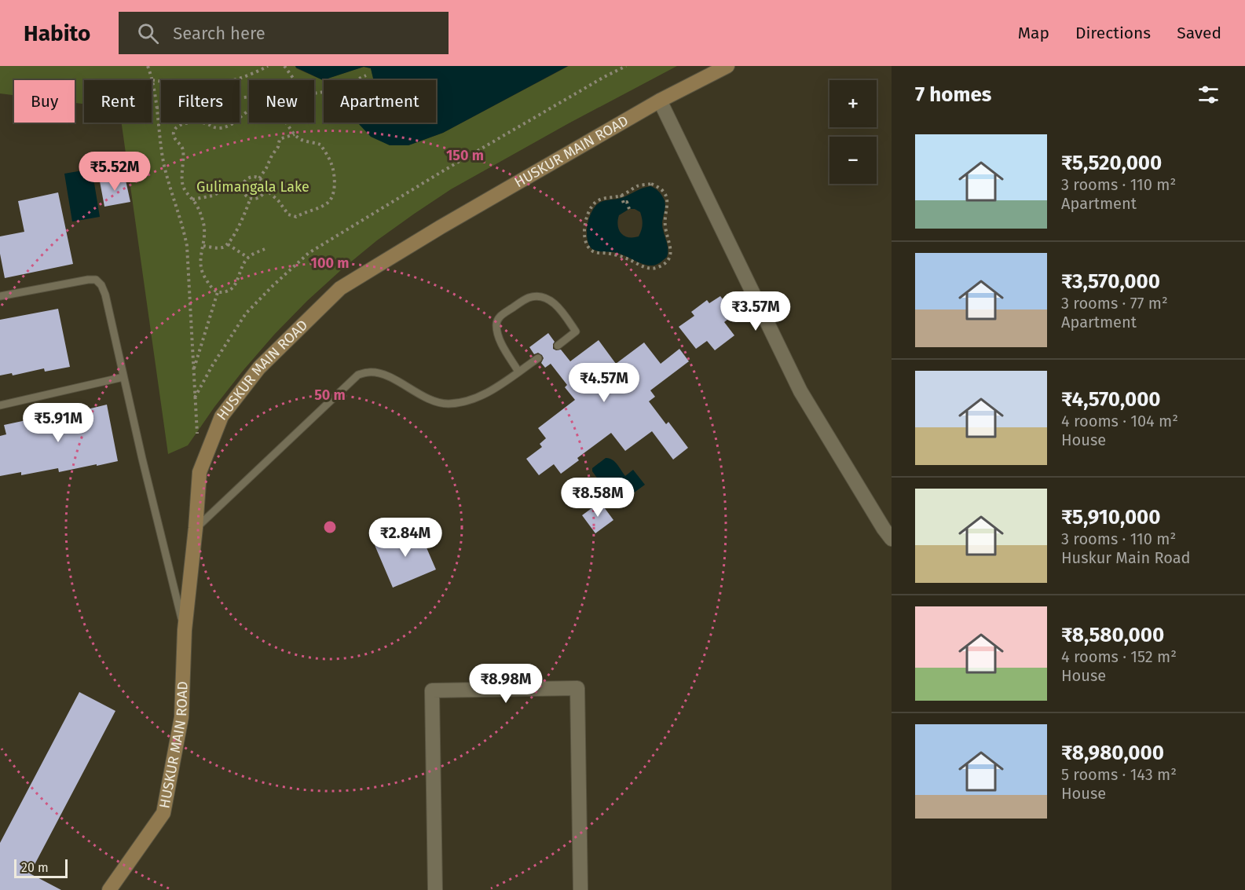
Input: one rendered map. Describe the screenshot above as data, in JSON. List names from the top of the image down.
{
  "streets": {
    "main road": ["HUSKUR MAIN ROAD"]
  },
  "parks": ["Gulimangala Lake"],
  "scale_bar": "20 m",
  "page": {
    "header": "Habito",
    "search": "Search here",
    "nav": ["Map", "Directions", "Saved"],
    "heading": "7 homes",
    "map_buttons": ["+", "−"],
    "chip": [
      "Buy",
      "Rent",
      "Filters",
      "New",
      "Apartment"
    ],
    "list": [
      {
        "name": "₹5,520,000",
        "note": "3 rooms · 110 m² · Apartment"
      },
      {
        "name": "₹3,570,000",
        "note": "3 rooms · 77 m² · Apartment"
      },
      {
        "name": "₹4,570,000",
        "note": "4 rooms · 104 m² · House"
      },
      {
        "name": "₹5,910,000",
        "note": "3 rooms · 110 m² · Huskur Main Road"
      },
      {
        "name": "₹8,580,000",
        "note": "4 rooms · 152 m² · House"
      },
      {
        "name": "₹8,980,000",
        "note": "5 rooms · 143 m² · House"
      }
    ],
    "price": [
      "₹5.52M",
      "₹3.57M",
      "₹4.57M",
      "₹5.91M",
      "₹8.58M",
      "₹2.84M",
      "₹8.98M"
    ],
    "scale": "20 m"
  },
  "rings": ["150 m", "100 m", "50 m"]
}
